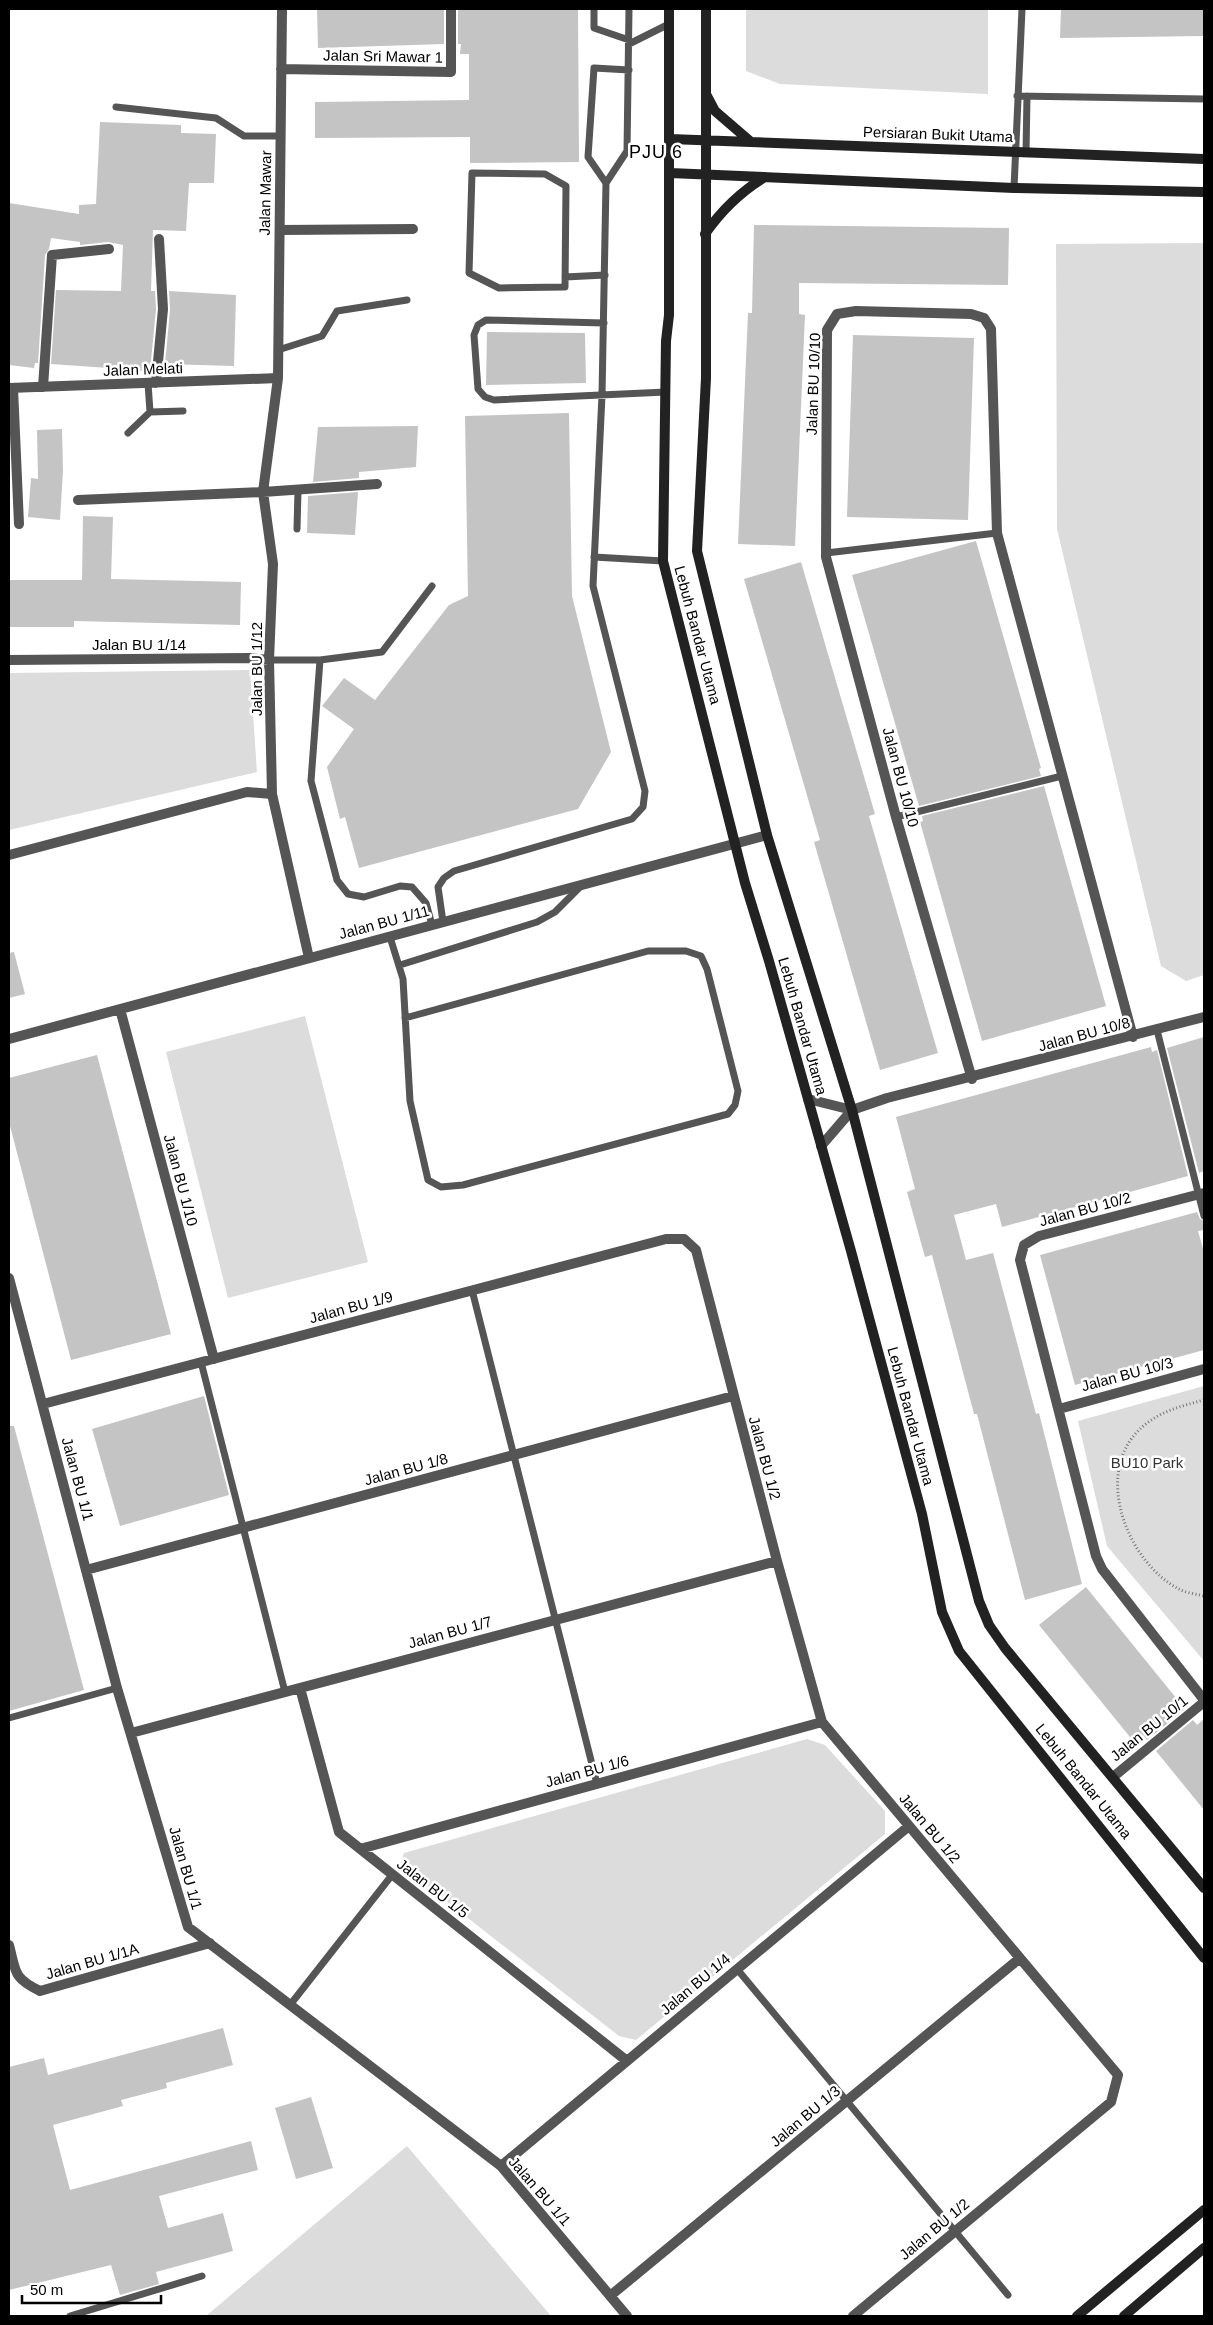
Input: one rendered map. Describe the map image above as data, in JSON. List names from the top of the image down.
{
  "streets": {
    "main road": ["Persiaran Bukit Utama", "Lebuh Bandar Utama"],
    "street": [
      "Jalan Sri Mawar 1",
      "Jalan Mawar",
      "Jalan Melati",
      "Jalan BU 10/10",
      "Jalan BU 1/14",
      "Jalan BU 1/12",
      "Jalan BU 1/11",
      "Jalan BU 10/8",
      "Jalan BU 1/10",
      "Jalan BU 10/2",
      "Jalan BU 1/9",
      "Jalan BU 10/3",
      "Jalan BU 1/2",
      "Jalan BU 1/8",
      "Jalan BU 1/1",
      "Jalan BU 1/7",
      "Jalan BU 10/1",
      "Jalan BU 1/6",
      "Jalan BU 1/5",
      "Jalan BU 1/1A",
      "Jalan BU 1/4",
      "Jalan BU 1/3"
    ]
  },
  "crossings": [
    ["Jalan Sri Mawar 1", "Jalan Mawar"],
    ["Persiaran Bukit Utama", "Lebuh Bandar Utama"],
    ["Jalan Mawar", "Jalan Melati"],
    ["Jalan Mawar", "Jalan BU 1/12"],
    ["Jalan Melati", "Jalan BU 1/12"],
    ["Jalan BU 10/10", "Jalan BU 10/8"],
    ["Lebuh Bandar Utama", "Jalan BU 1/11"],
    ["Lebuh Bandar Utama", "Jalan BU 10/1"],
    ["Jalan BU 1/14", "Jalan BU 1/12"],
    ["Jalan BU 1/12", "Jalan BU 1/11"],
    ["Jalan BU 1/11", "Jalan BU 1/10"],
    ["Jalan BU 1/10", "Jalan BU 1/9"],
    ["Jalan BU 10/2", "Jalan BU 10/3"],
    ["Jalan BU 10/2", "Jalan BU 10/1"],
    ["Jalan BU 1/9", "Jalan BU 1/2"],
    ["Jalan BU 1/9", "Jalan BU 1/1"],
    ["Jalan BU 1/2", "Jalan BU 1/8"],
    ["Jalan BU 1/2", "Jalan BU 1/7"],
    ["Jalan BU 1/2", "Jalan BU 1/6"],
    ["Jalan BU 1/2", "Jalan BU 1/4"],
    ["Jalan BU 1/2", "Jalan BU 1/3"],
    ["Jalan BU 1/8", "Jalan BU 1/1"],
    ["Jalan BU 1/1", "Jalan BU 1/7"],
    ["Jalan BU 1/1", "Jalan BU 1/1A"],
    ["Jalan BU 1/1", "Jalan BU 1/4"],
    ["Jalan BU 1/1", "Jalan BU 1/3"],
    ["Jalan BU 1/7", "Jalan BU 1/5"],
    ["Jalan BU 1/6", "Jalan BU 1/5"],
    ["Jalan BU 1/5", "Jalan BU 1/4"]
  ],
  "districts": ["PJU 6"],
  "parks": ["BU10 Park"],
  "scale_bar": "50 m"
}
